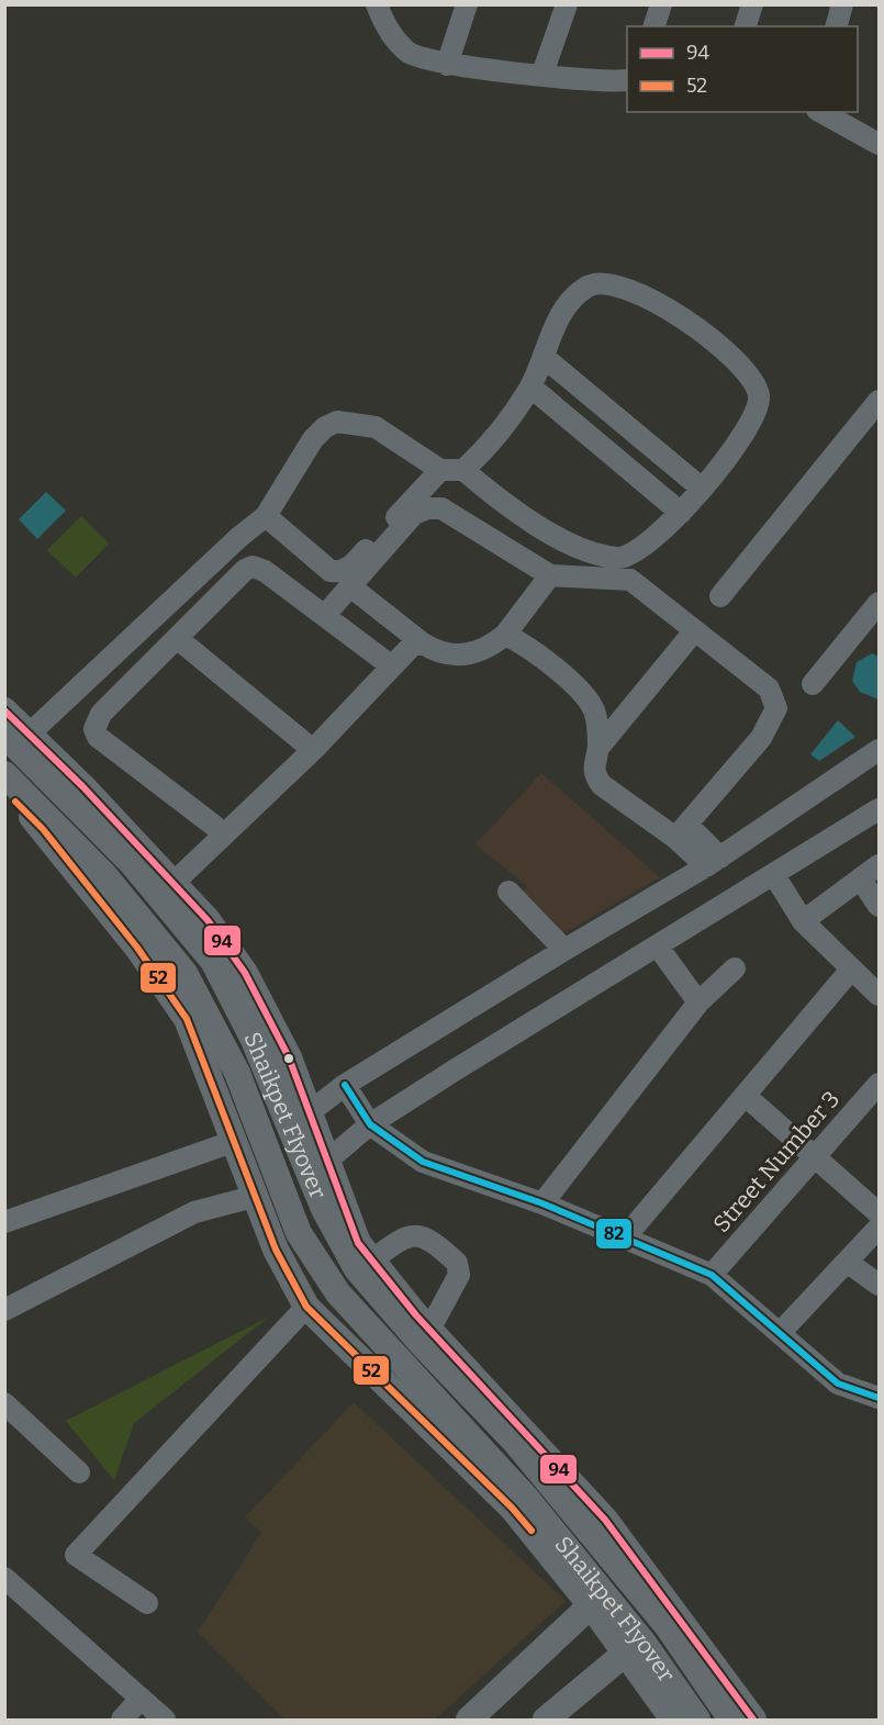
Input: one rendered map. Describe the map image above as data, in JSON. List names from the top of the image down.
{
  "streets": {
    "main road": ["Shaikpet Flyover"],
    "street": ["Street Number 3"]
  },
  "lines": ["transit line 94", "transit line 52", "transit line 82"],
  "legend": ["94", "52"]
}
